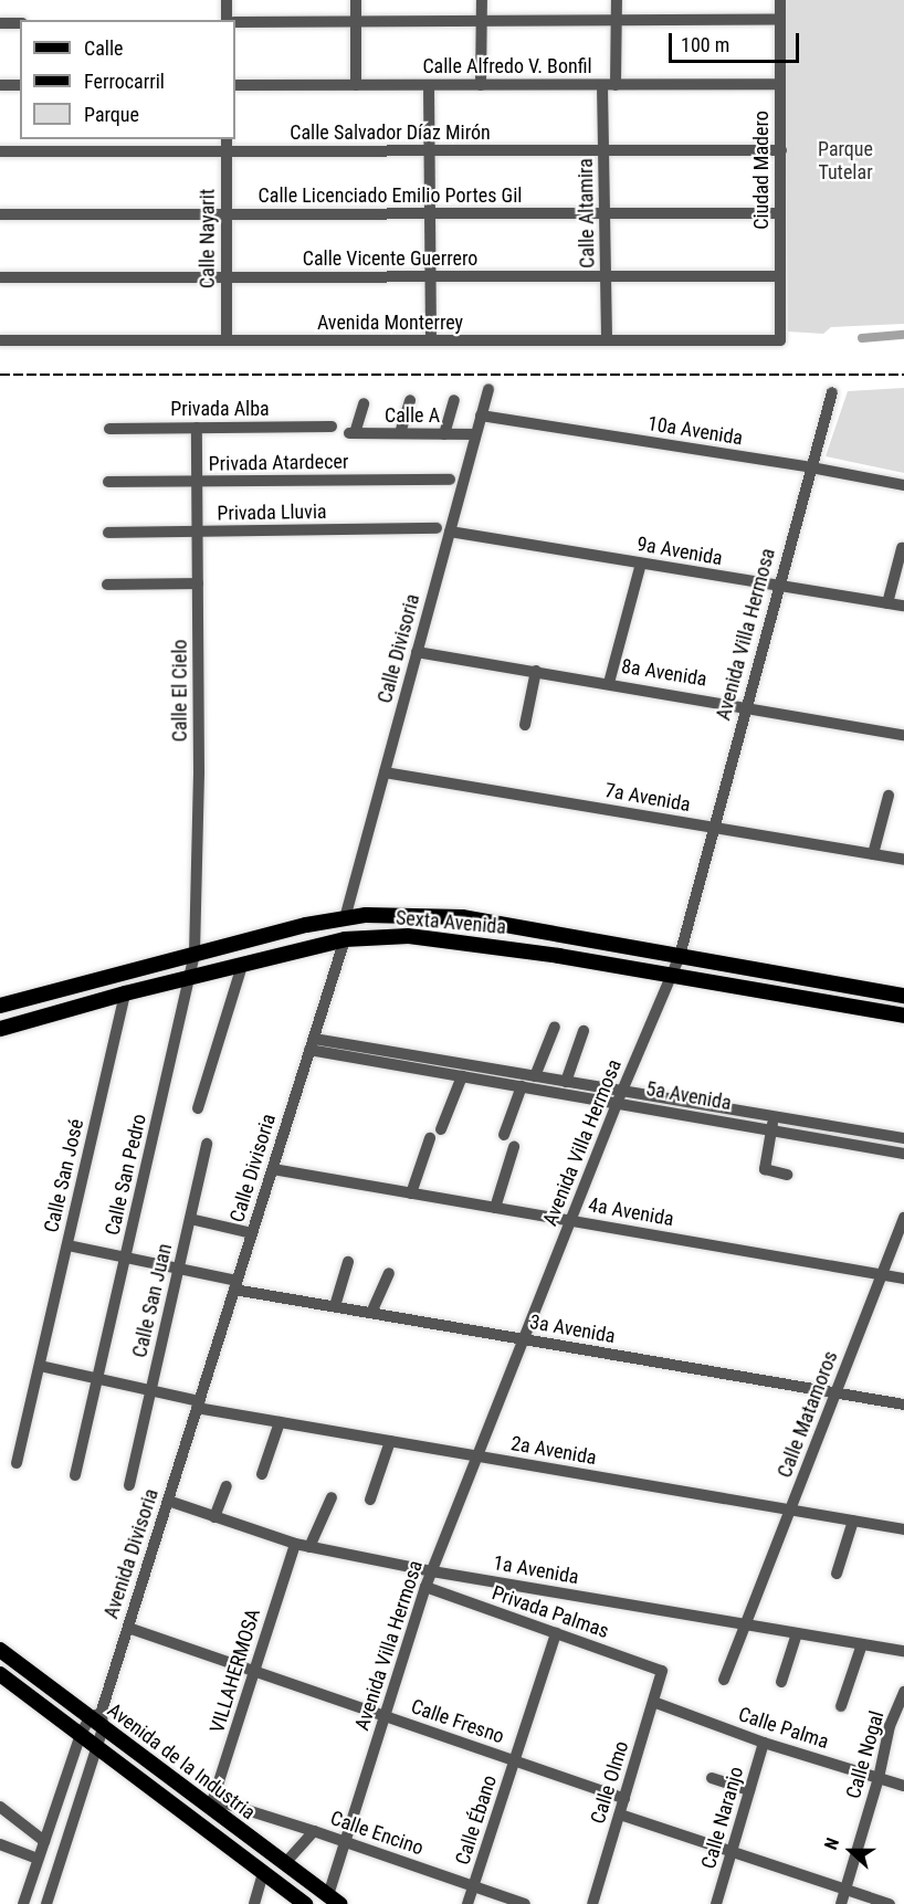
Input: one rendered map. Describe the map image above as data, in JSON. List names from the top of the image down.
{
  "streets": {
    "main road": ["Sexta Avenida", "Avenida de la Industria"],
    "street": [
      "Calle Alfredo V. Bonfil",
      "Calle Salvador Díaz Mirón",
      "Ciudad Madero",
      "Calle Licenciado Emilio Portes Gil",
      "Calle Altamira",
      "Calle Nayarit",
      "Calle Vicente Guerrero",
      "Avenida Monterrey",
      "Privada Alba",
      "Calle A",
      "10a Avenida",
      "Privada Atardecer",
      "Privada Lluvia",
      "9a Avenida",
      "Avenida Villa Hermosa",
      "Calle Divisoria",
      "8a Avenida",
      "Calle El Cielo",
      "7a Avenida",
      "5a Avenida",
      "Calle San Pedro",
      "Calle San José",
      "4a Avenida",
      "Calle San Juan",
      "3a Avenida",
      "Calle Matamoros",
      "2a Avenida",
      "Avenida Divisoria",
      "1a Avenida",
      "Privada Palmas",
      "VILLAHERMOSA",
      "Calle Fresno",
      "Calle Palma",
      "Calle Nogal",
      "Calle Olmo",
      "Calle Naranjo",
      "Calle Ébano",
      "Calle Encino"
    ]
  },
  "crossings": [
    ["Calle Alfredo V. Bonfil", "Ciudad Madero"],
    ["Calle Alfredo V. Bonfil", "Calle Altamira"],
    ["Calle Salvador Díaz Mirón", "Ciudad Madero"],
    ["Calle Salvador Díaz Mirón", "Calle Altamira"],
    ["Calle Salvador Díaz Mirón", "Calle Nayarit"],
    ["Ciudad Madero", "Calle Licenciado Emilio Portes Gil"],
    ["Ciudad Madero", "Calle Vicente Guerrero"],
    ["Ciudad Madero", "Avenida Monterrey"],
    ["Calle Licenciado Emilio Portes Gil", "Calle Altamira"],
    ["Calle Licenciado Emilio Portes Gil", "Calle Nayarit"],
    ["Calle Altamira", "Calle Vicente Guerrero"],
    ["Calle Altamira", "Avenida Monterrey"],
    ["Calle Nayarit", "Calle Vicente Guerrero"],
    ["Calle Nayarit", "Avenida Monterrey"],
    ["Privada Alba", "Calle El Cielo"],
    ["Calle A", "Calle Divisoria"],
    ["10a Avenida", "Avenida Villa Hermosa"],
    ["10a Avenida", "Calle Divisoria"],
    ["Privada Atardecer", "Calle El Cielo"],
    ["Privada Lluvia", "Calle El Cielo"],
    ["9a Avenida", "Avenida Villa Hermosa"],
    ["9a Avenida", "Calle Divisoria"],
    ["Avenida Villa Hermosa", "8a Avenida"],
    ["Avenida Villa Hermosa", "7a Avenida"],
    ["Avenida Villa Hermosa", "Sexta Avenida"],
    ["Avenida Villa Hermosa", "5a Avenida"],
    ["Avenida Villa Hermosa", "4a Avenida"],
    ["Avenida Villa Hermosa", "3a Avenida"],
    ["Avenida Villa Hermosa", "2a Avenida"],
    ["Avenida Villa Hermosa", "1a Avenida"],
    ["Avenida Villa Hermosa", "Privada Palmas"],
    ["Avenida Villa Hermosa", "Calle Fresno"],
    ["Avenida Villa Hermosa", "Avenida de la Industria"],
    ["Avenida Villa Hermosa", "Calle Encino"],
    ["Calle Divisoria", "8a Avenida"],
    ["Calle Divisoria", "7a Avenida"],
    ["Calle Divisoria", "Sexta Avenida"],
    ["Calle Divisoria", "5a Avenida"],
    ["Calle Divisoria", "4a Avenida"],
    ["Calle Divisoria", "3a Avenida"],
    ["Calle Divisoria", "2a Avenida"],
    ["Calle Divisoria", "Avenida Divisoria"],
    ["Calle El Cielo", "Sexta Avenida"],
    ["Calle El Cielo", "Calle San Pedro"],
    ["Sexta Avenida", "Calle San Pedro"],
    ["Sexta Avenida", "Calle San José"],
    ["Calle San Pedro", "3a Avenida"],
    ["Calle San Pedro", "2a Avenida"],
    ["Calle San José", "3a Avenida"],
    ["Calle San José", "2a Avenida"],
    ["4a Avenida", "Calle Matamoros"],
    ["Calle San Juan", "3a Avenida"],
    ["Calle San Juan", "2a Avenida"],
    ["3a Avenida", "Calle Matamoros"],
    ["Calle Matamoros", "2a Avenida"],
    ["Calle Matamoros", "1a Avenida"],
    ["2a Avenida", "Avenida Divisoria"],
    ["Avenida Divisoria", "1a Avenida"],
    ["Avenida Divisoria", "Calle Fresno"],
    ["Avenida Divisoria", "Avenida de la Industria"],
    ["1a Avenida", "VILLAHERMOSA"],
    ["Privada Palmas", "Calle Olmo"],
    ["Privada Palmas", "Calle Ébano"],
    ["VILLAHERMOSA", "Calle Fresno"],
    ["VILLAHERMOSA", "Avenida de la Industria"],
    ["VILLAHERMOSA", "Calle Encino"],
    ["Calle Fresno", "Calle Olmo"],
    ["Calle Fresno", "Calle Ébano"],
    ["Calle Palma", "Calle Nogal"],
    ["Calle Palma", "Calle Olmo"],
    ["Calle Palma", "Calle Naranjo"],
    ["Avenida de la Industria", "Calle Encino"],
    ["Calle Ébano", "Calle Encino"]
  ],
  "parks": ["Parque Tutelar"],
  "legend": ["Calle", "Ferrocarril", "Parque"],
  "scale_bar": "100 m",
  "north": "left"
}
